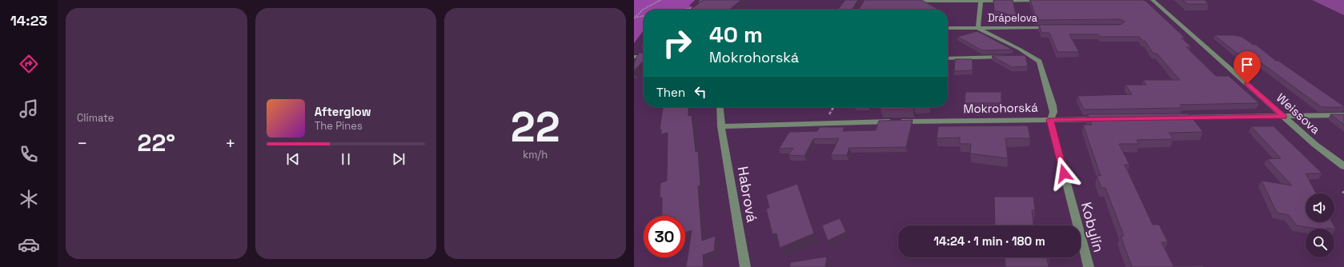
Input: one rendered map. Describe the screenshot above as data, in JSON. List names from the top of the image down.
{
  "streets": {
    "street": [
      "Drápelova",
      "Mokrohorská",
      "Weissova",
      "Habrová",
      "Kobylín"
    ]
  },
  "crossings": [
    ["Mokrohorská", "Habrová"],
    ["Mokrohorská", "Kobylín"]
  ],
  "page": {
    "tabs": "14:23",
    "tile": [
      "Climate",
      ["22", "km/h"]
    ],
    "turn": ["40 m", "Mokrohorská"],
    "then": "Then",
    "song": ["Afterglow", "The Pines"],
    "heat": ["−", "22°", "+"],
    "limit": "30",
    "trip": "14:24 · 1 min · 180 m"
  }
}
